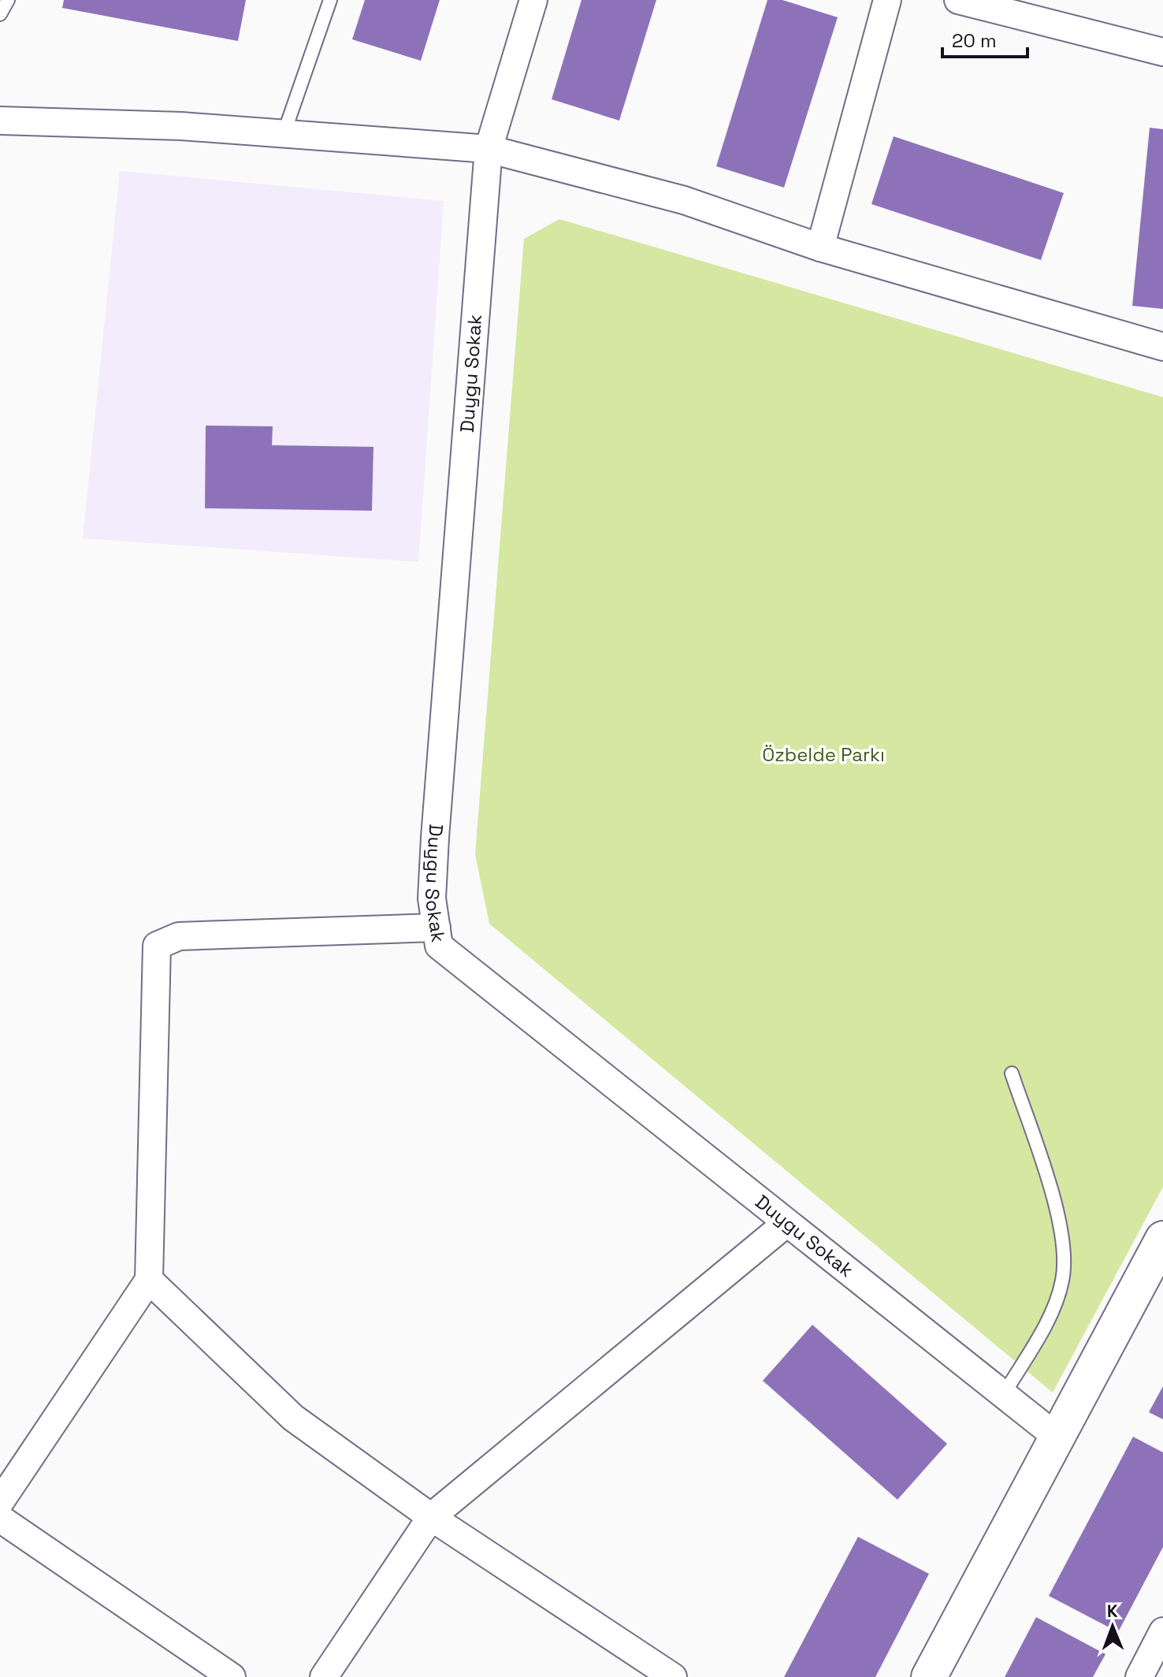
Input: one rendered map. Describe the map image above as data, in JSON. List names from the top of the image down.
{
  "streets": {
    "street": ["Duygu Sokak"]
  },
  "parks": ["Özbelde Parkı"],
  "scale_bar": "20 m",
  "north": "top"
}
